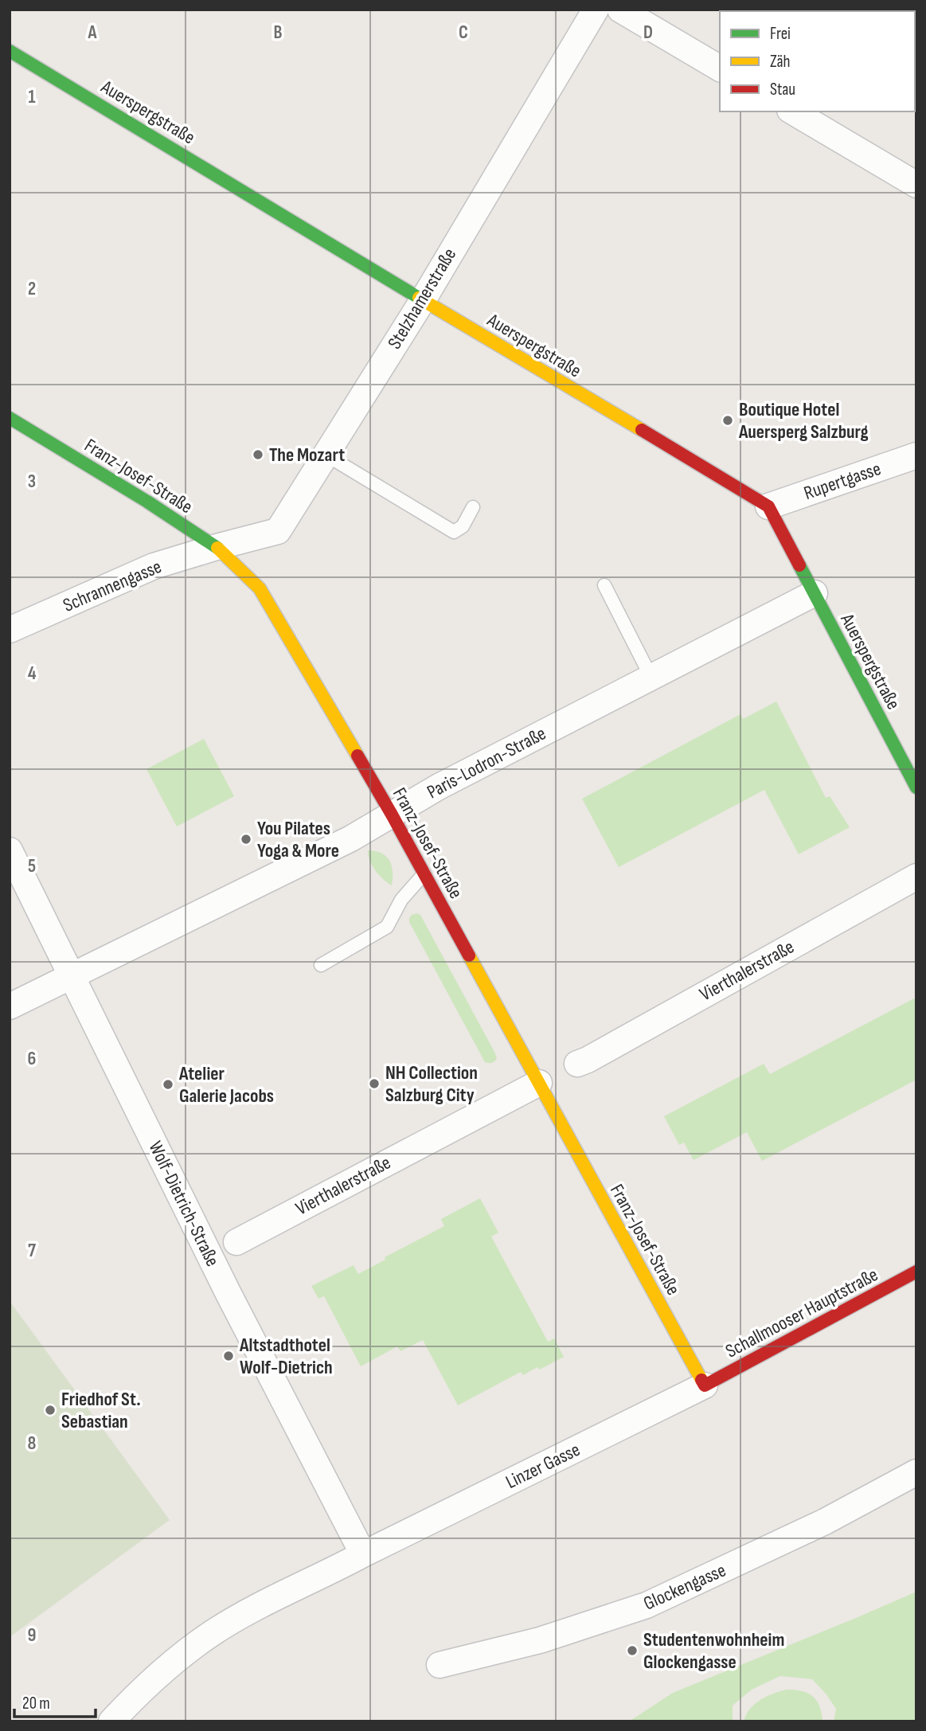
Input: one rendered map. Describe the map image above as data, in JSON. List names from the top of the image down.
{
  "streets": {
    "street": [
      "Auerspergstraße",
      "Stelzhamerstraße",
      "Franz-Josef-Straße",
      "Rupertgasse",
      "Schrannengasse",
      "Paris-Lodron-Straße",
      "Vierthalerstraße",
      "Wolf-Dietrich-Straße",
      "Schallmooser Hauptstraße",
      "Linzer Gasse",
      "Glockengasse"
    ]
  },
  "crossings": [
    ["Auerspergstraße", "Stelzhamerstraße"],
    ["Auerspergstraße", "Rupertgasse"],
    ["Auerspergstraße", "Paris-Lodron-Straße"],
    ["Stelzhamerstraße", "Franz-Josef-Straße"],
    ["Stelzhamerstraße", "Schrannengasse"],
    ["Franz-Josef-Straße", "Schrannengasse"],
    ["Franz-Josef-Straße", "Paris-Lodron-Straße"],
    ["Franz-Josef-Straße", "Vierthalerstraße"],
    ["Franz-Josef-Straße", "Schallmooser Hauptstraße"],
    ["Franz-Josef-Straße", "Linzer Gasse"],
    ["Paris-Lodron-Straße", "Wolf-Dietrich-Straße"],
    ["Wolf-Dietrich-Straße", "Linzer Gasse"],
    ["Schallmooser Hauptstraße", "Linzer Gasse"]
  ],
  "places": [
    "Boutique Hotel Auersperg Salzburg",
    "The Mozart",
    "You Pilates Yoga & More",
    "NH Collection Salzburg City",
    "Atelier Galerie Jacobs",
    "Altstadthotel Wolf-Dietrich",
    "Friedhof St. Sebastian",
    "Studentenwohnheim Glockengasse"
  ],
  "legend": ["Frei", "Zäh", "Stau"],
  "scale_bar": "20 m",
  "grid": {
    "columns": [
      "A",
      "B",
      "C",
      "D"
    ],
    "rows": [
      "1",
      "2",
      "3",
      "4",
      "5",
      "6",
      "7",
      "8",
      "9"
    ]
  }
}
